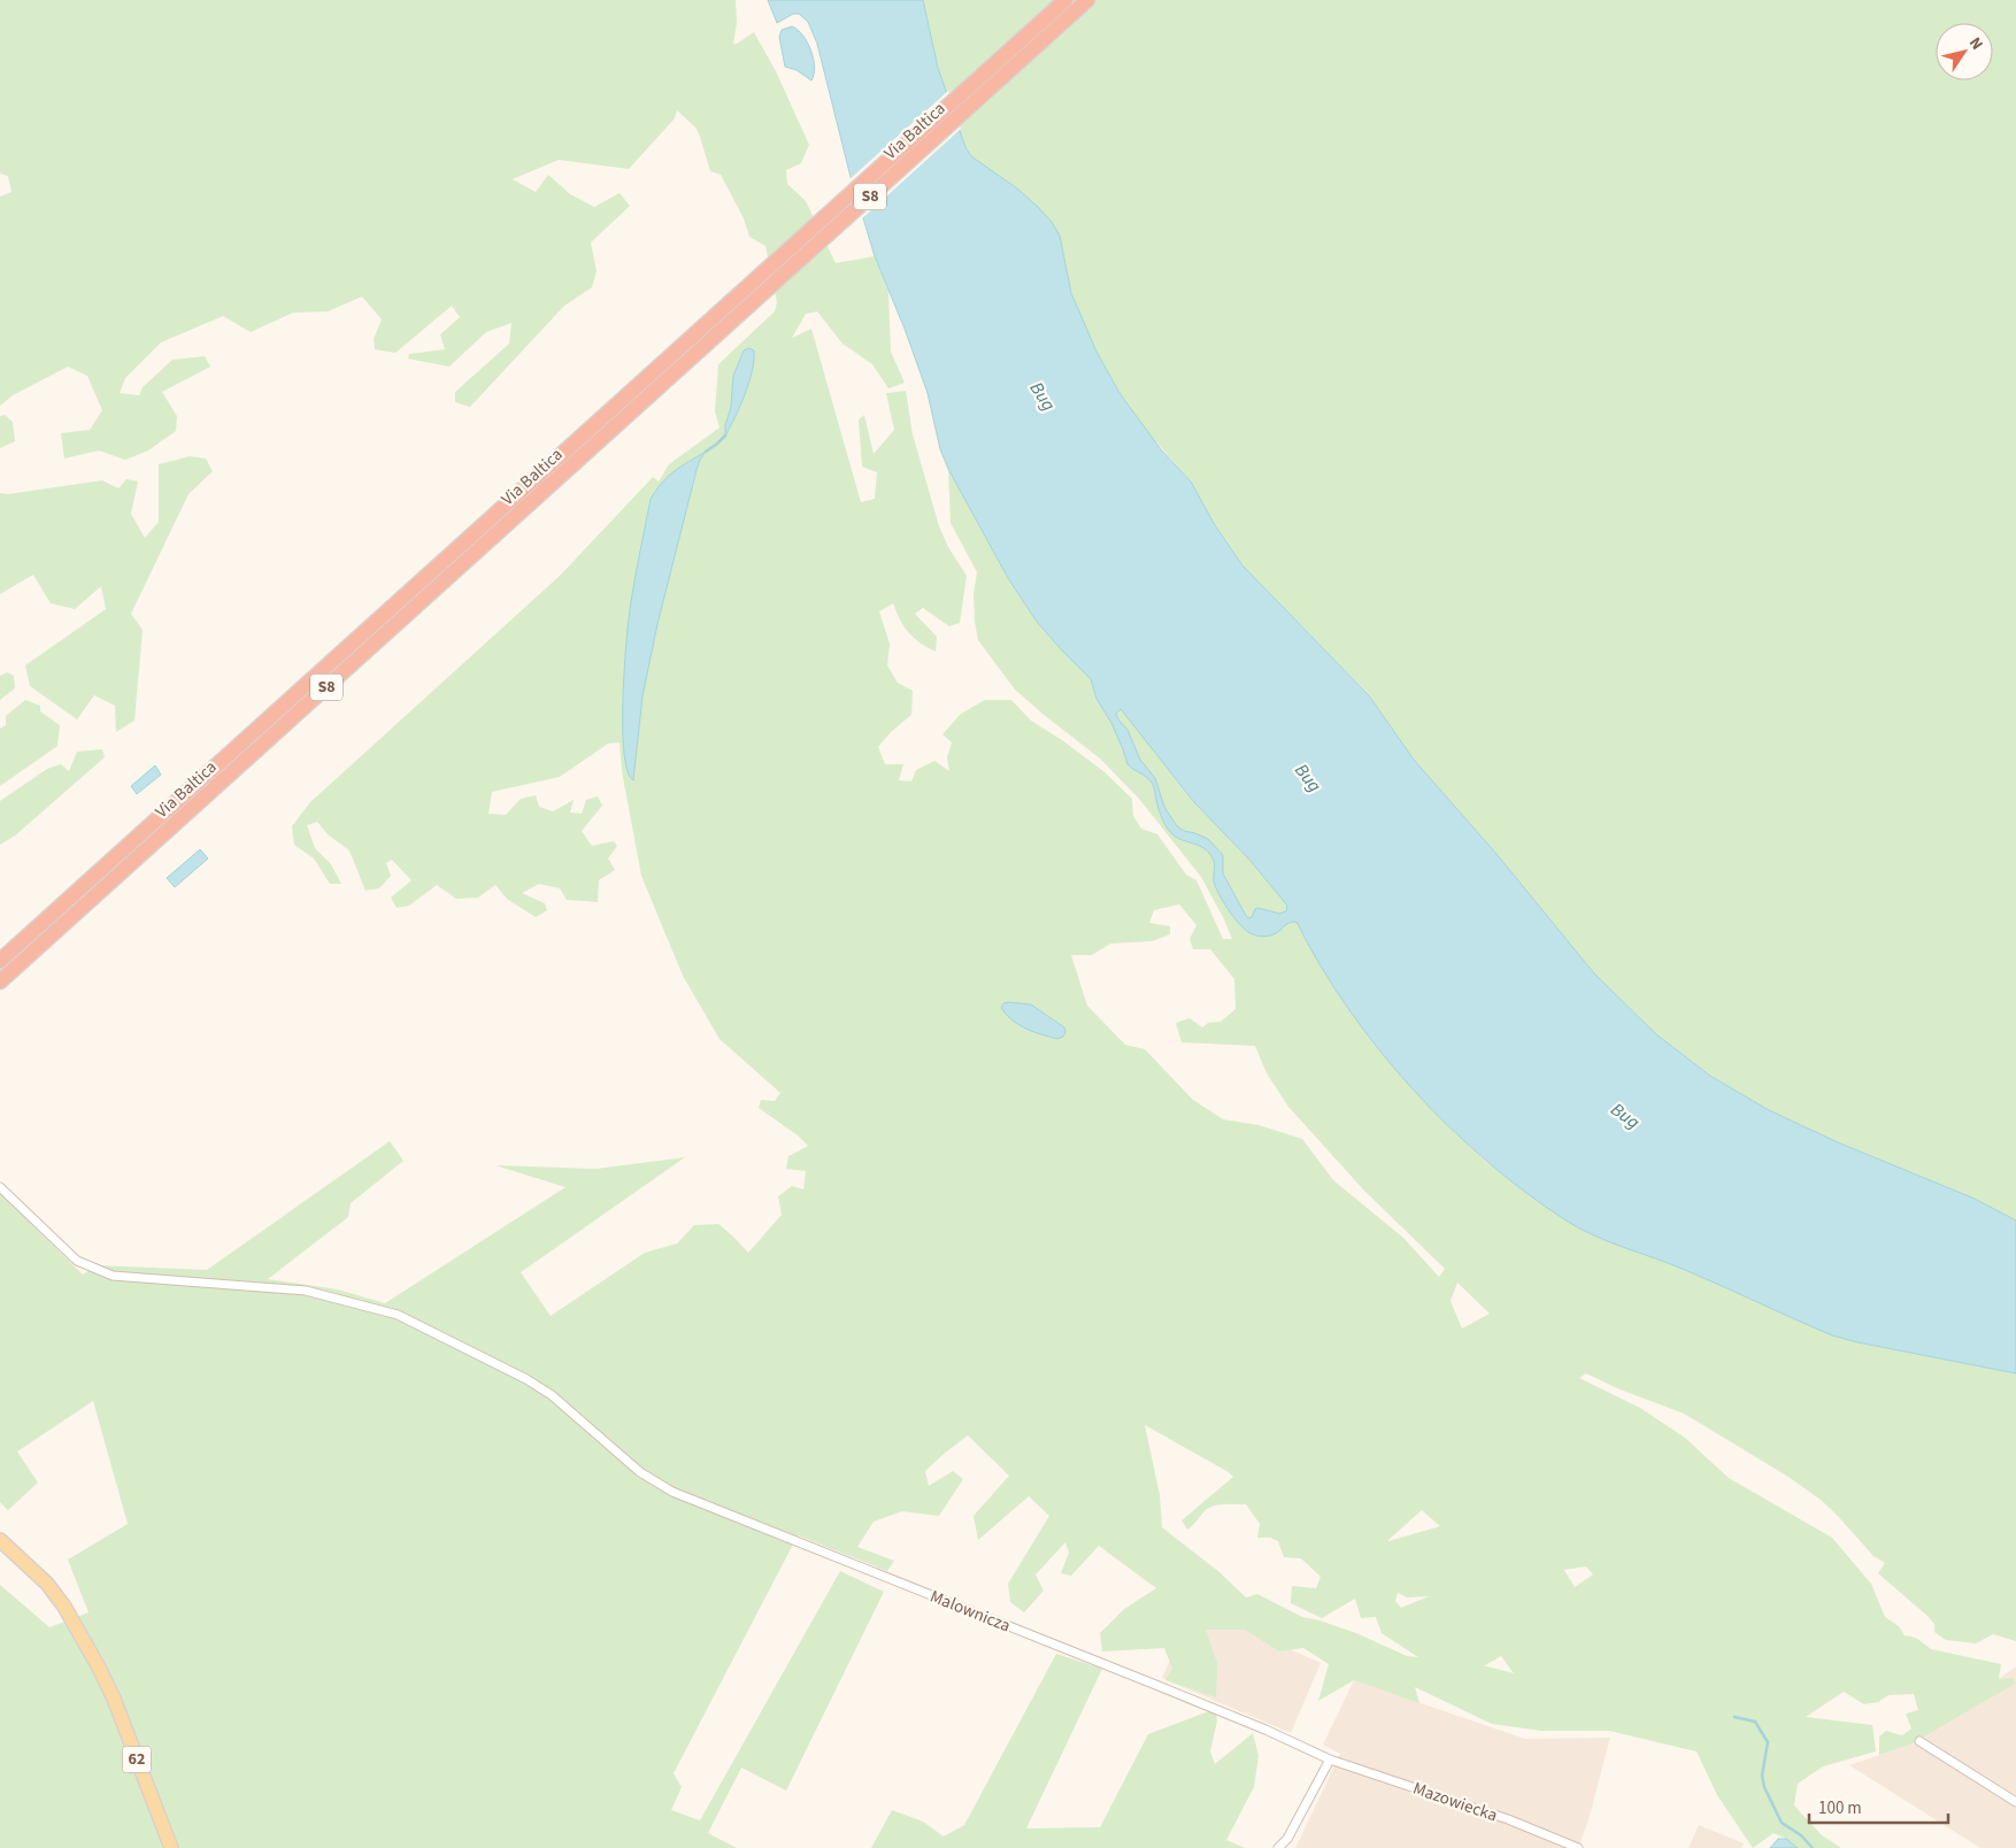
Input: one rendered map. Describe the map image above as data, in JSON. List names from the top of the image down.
{
  "streets": {
    "highway": ["Via Baltica", "S8"],
    "main road": ["62"],
    "street": ["Malownicza", "Mazowiecka"]
  },
  "crossings": [
    ["Malownicza", "Mazowiecka"]
  ],
  "water": ["Bug"],
  "scale_bar": "100 m",
  "north": "top right"
}
